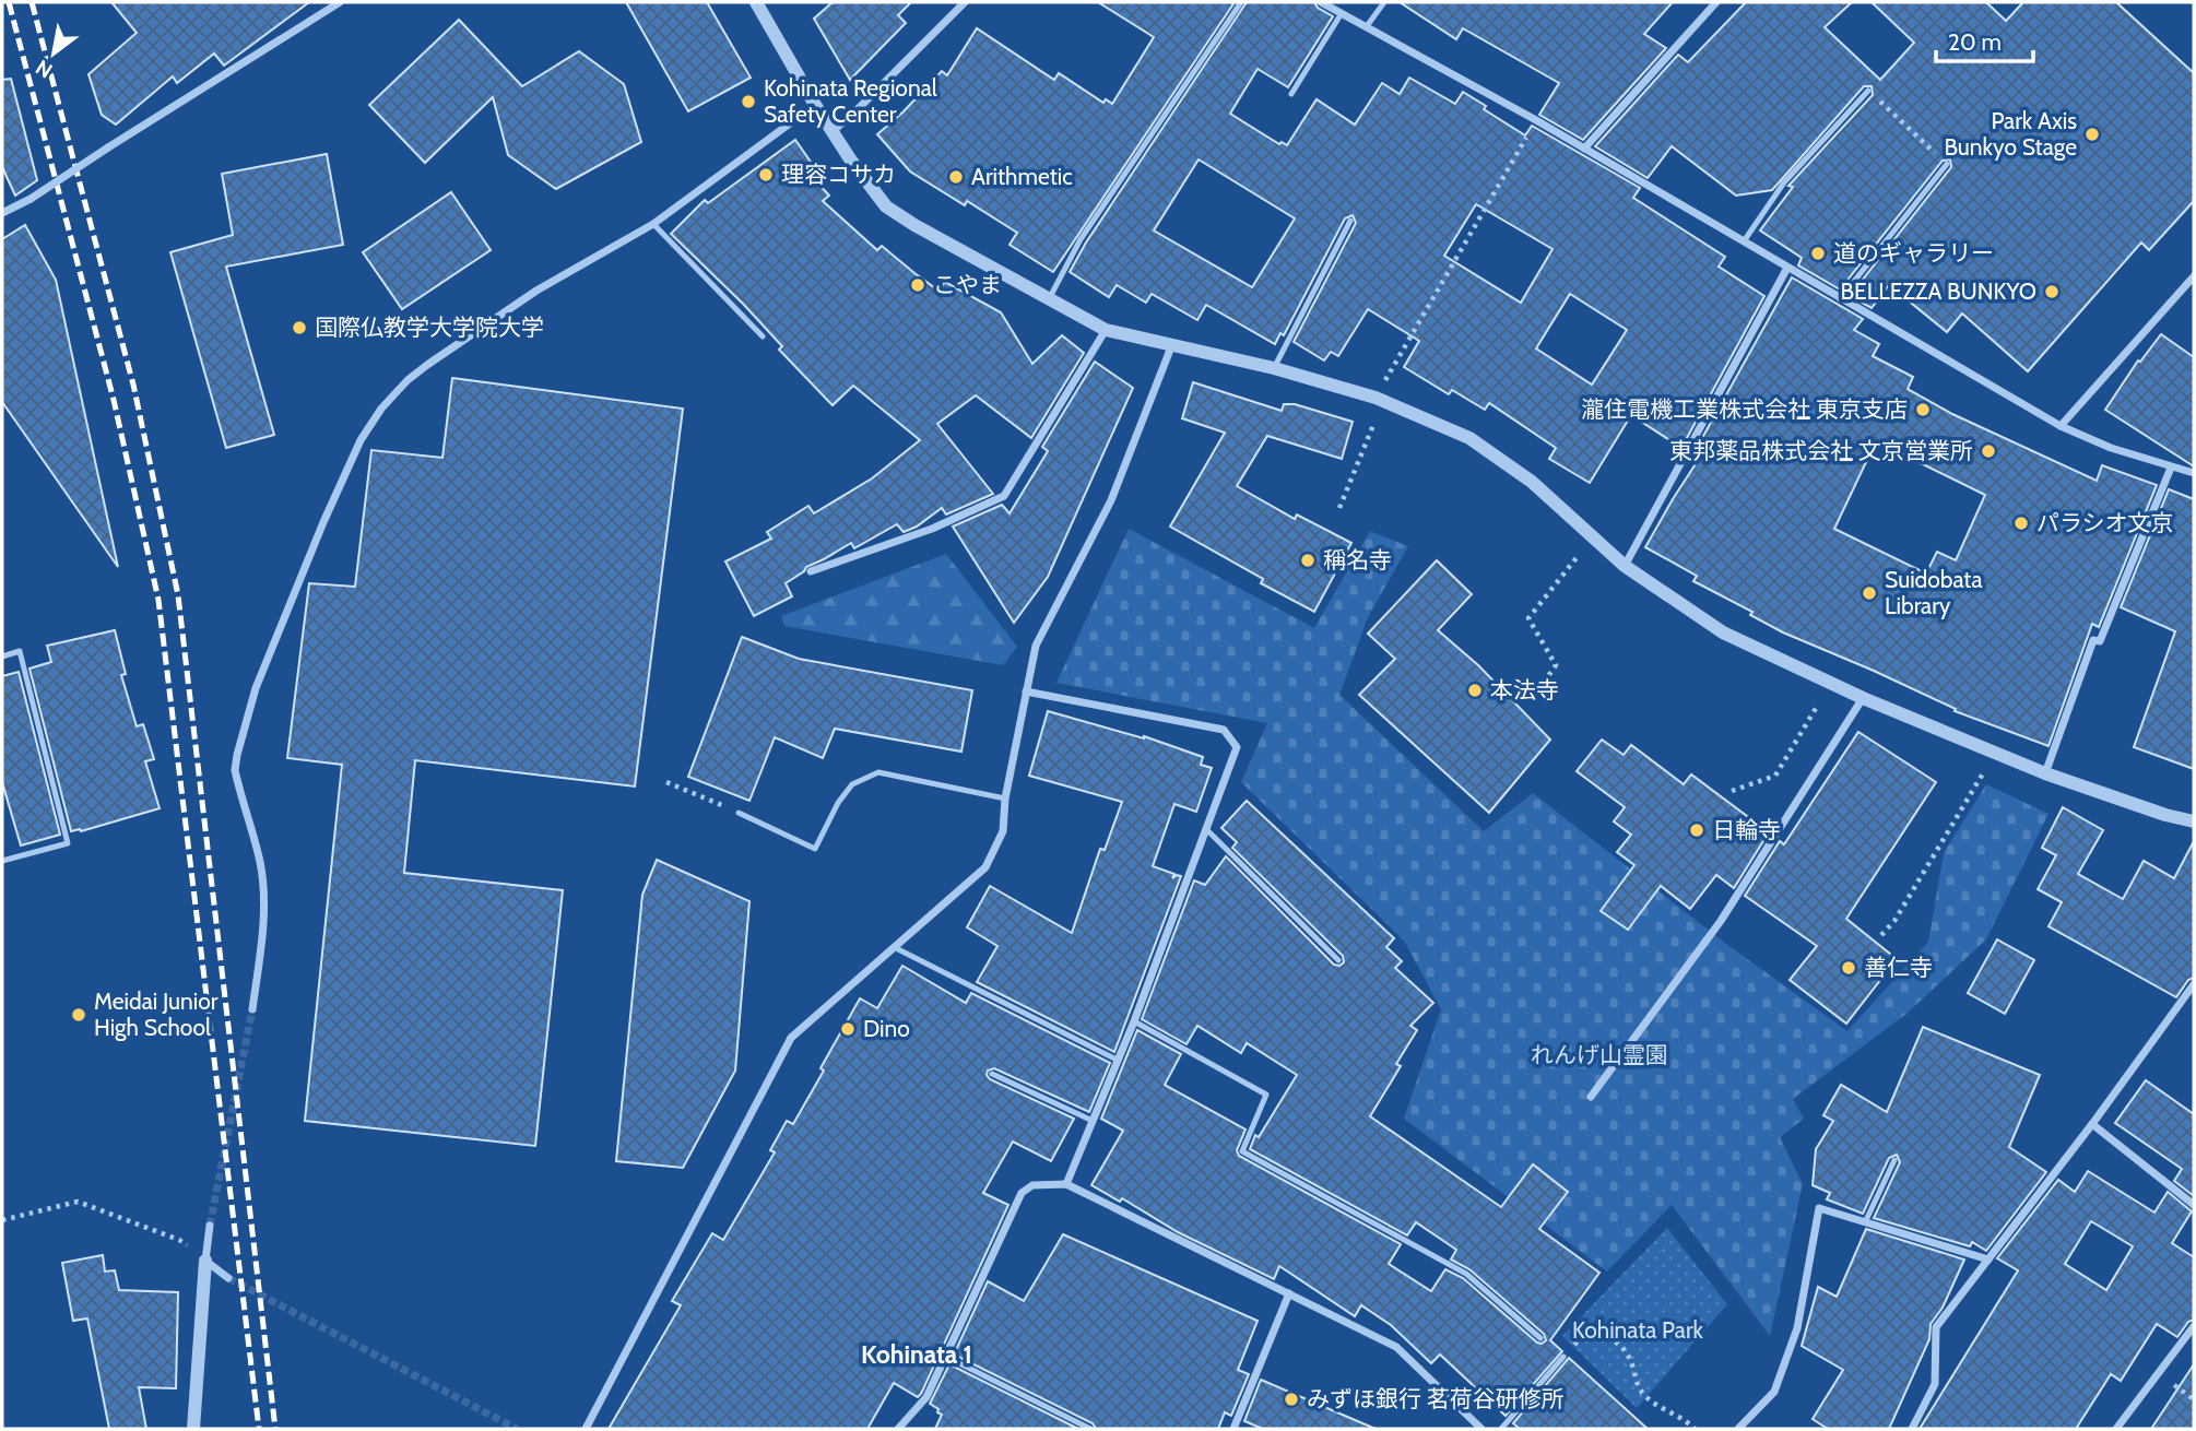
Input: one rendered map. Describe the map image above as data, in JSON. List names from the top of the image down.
{
  "districts": ["Kohinata 1"],
  "parks": ["れんげ山霊園", "Kohinata Park"],
  "places": [
    "Kohinata Regional Safety Center",
    "Park Axis Bunkyo Stage",
    "理容コサカ",
    "Arithmetic",
    "道のギャラリー",
    "こやま",
    "BELLEZZA BUNKYO",
    "国際仏教学大学院大学",
    "瀧住電機工業株式会社 東京支店",
    "東邦薬品株式会社 文京営業所",
    "パラシオ文京",
    "稱名寺",
    "Suidobata Library",
    "本法寺",
    "日輪寺",
    "善仁寺",
    "Meidai Junior High School",
    "Dino",
    "みずほ銀行 茗荷谷研修所"
  ],
  "scale_bar": "20 m",
  "north": "bottom left"
}
